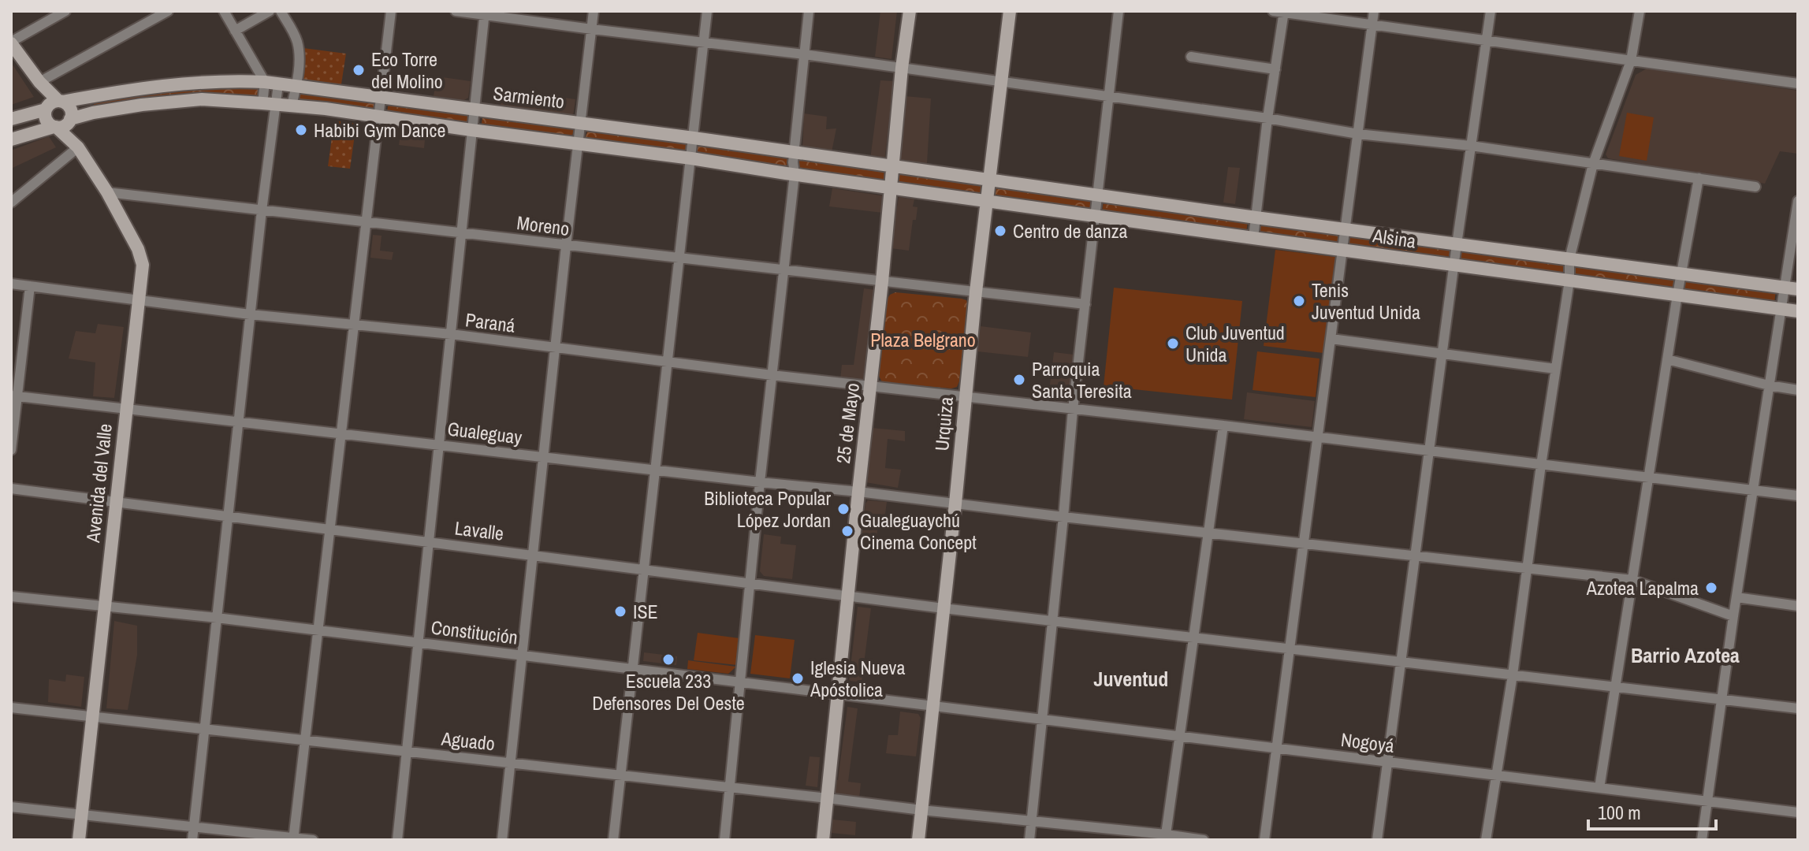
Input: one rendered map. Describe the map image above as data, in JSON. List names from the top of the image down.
{
  "streets": {
    "main road": [
      "Sarmiento",
      "Alsina",
      "25 de Mayo",
      "Urquiza",
      "Avenida del Valle"
    ],
    "street": [
      "Moreno",
      "Paraná",
      "Gualeguay",
      "Lavalle",
      "Constitución",
      "Aguado",
      "Nogoyá"
    ]
  },
  "crossings": [
    ["Sarmiento", "Alsina"],
    ["Sarmiento", "25 de Mayo"],
    ["Sarmiento", "Urquiza"],
    ["Moreno", "25 de Mayo"],
    ["Moreno", "Urquiza"],
    ["Moreno", "Avenida del Valle"],
    ["Alsina", "Urquiza"],
    ["Paraná", "25 de Mayo"],
    ["Paraná", "Urquiza"],
    ["Paraná", "Avenida del Valle"],
    ["25 de Mayo", "Gualeguay"],
    ["25 de Mayo", "Lavalle"],
    ["25 de Mayo", "Constitución"],
    ["25 de Mayo", "Aguado"],
    ["Urquiza", "Gualeguay"],
    ["Urquiza", "Lavalle"],
    ["Urquiza", "Constitución"],
    ["Urquiza", "Aguado"],
    ["Urquiza", "Nogoyá"],
    ["Gualeguay", "Avenida del Valle"],
    ["Avenida del Valle", "Lavalle"],
    ["Avenida del Valle", "Constitución"],
    ["Avenida del Valle", "Aguado"],
    ["Constitución", "Nogoyá"]
  ],
  "districts": ["Barrio Azotea", "Juventud"],
  "parks": ["Plaza Belgrano"],
  "places": [
    "Eco Torre del Molino",
    "Habibi Gym Dance",
    "Centro de danza",
    "Tenis Juventud Unida",
    "Club Juventud Unida",
    "Parroquia Santa Teresita",
    "Biblioteca Popular López Jordan",
    "Gualeguaychú Cinema Concept",
    "Azotea Lapalma",
    "ISE",
    "Escuela 233 Defensores Del Oeste",
    "Iglesia Nueva Apóstolica"
  ],
  "scale_bar": "100 m"
}
